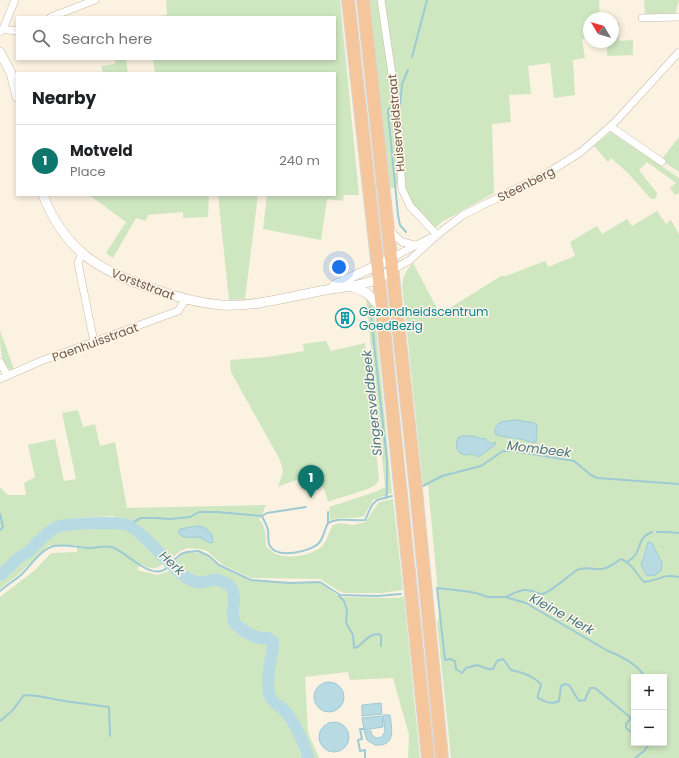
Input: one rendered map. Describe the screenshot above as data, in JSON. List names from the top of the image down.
{
  "streets": {
    "street": [
      "Huiserveldstraat",
      "Steenberg",
      "Vorststraat",
      "Paenhuisstraat"
    ]
  },
  "crossings": [
    ["Huiserveldstraat", "Steenberg"],
    ["Steenberg", "Vorststraat"],
    ["Steenberg", "Paenhuisstraat"],
    ["Vorststraat", "Paenhuisstraat"]
  ],
  "water": [
    "Singersveldbeek",
    "Mombeek",
    "Herk",
    "Kleine Herk"
  ],
  "places": {
    "building": ["Gezondheidscentrum GoedBezig"]
  },
  "north": "top left",
  "page": {
    "search": "Search here",
    "heading": "Nearby",
    "list": [
      {
        "mark": "1",
        "name": "Motveld",
        "note": "Place",
        "value": "240 m"
      }
    ],
    "pins": "1",
    "map_buttons": ["+", "−"]
  }
}
